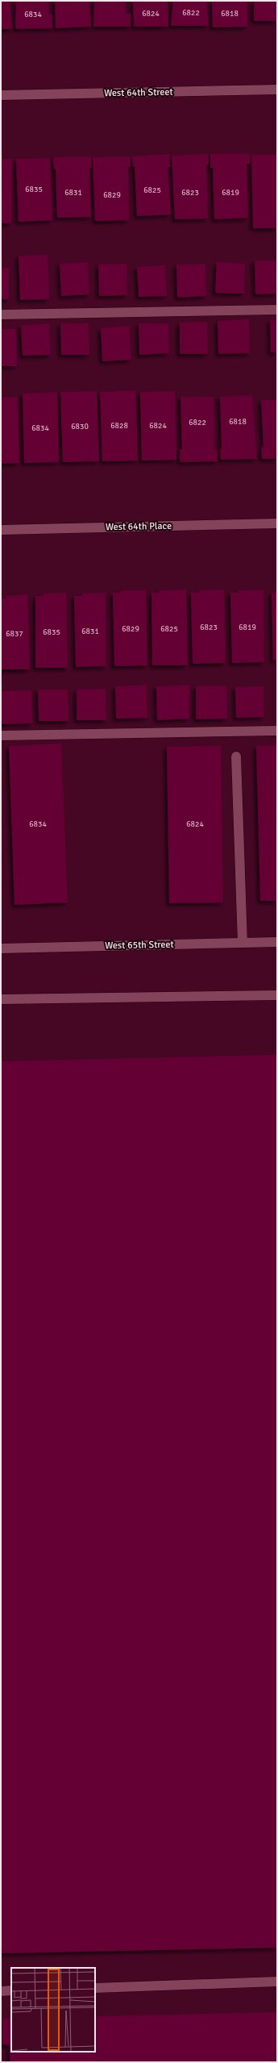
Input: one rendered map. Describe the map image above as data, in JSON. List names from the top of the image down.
{
  "streets": {
    "street": ["West 64th Street", "West 64th Place", "West 65th Street"]
  },
  "house_numbers": [
    "6822",
    "6824",
    "6818",
    "6834",
    "6835",
    "6825",
    "6831",
    "6823",
    "6819",
    "6829",
    "6818",
    "6822",
    "6828",
    "6824",
    "6830",
    "6834",
    "6823",
    "6819",
    "6829",
    "6825",
    "6831",
    "6835",
    "6837",
    "6834",
    "6824"
  ]
}
